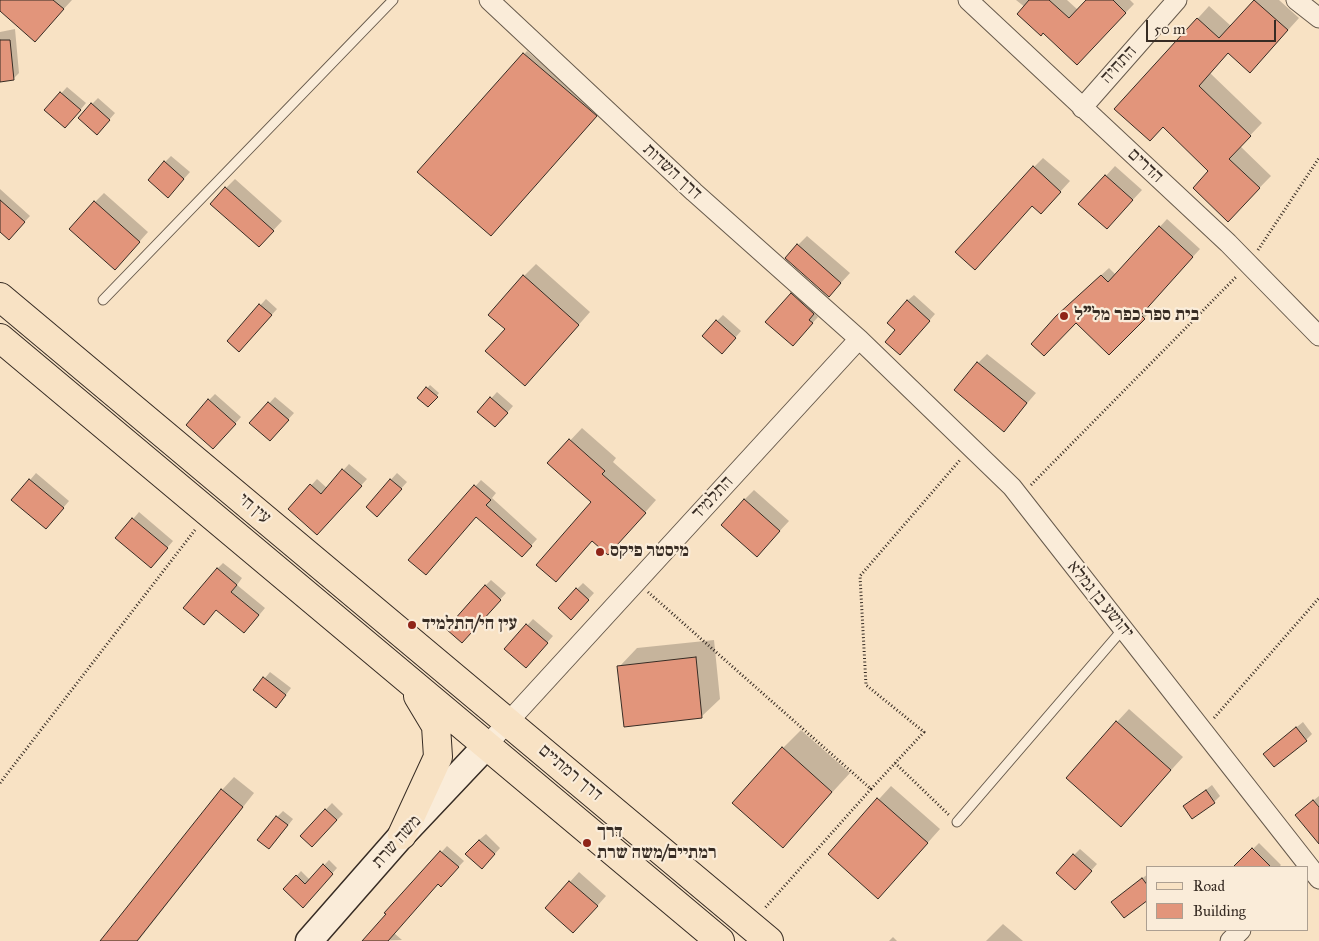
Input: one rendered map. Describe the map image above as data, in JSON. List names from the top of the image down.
{
  "streets": {
    "main road": ["עין חי", "דרך רמתיים"],
    "street": [
      "התחיה",
      "הדרים",
      "דרך השדות",
      "התלמיד",
      "יהושע בן גמלא",
      "משה שרת"
    ]
  },
  "crossings": [
    ["התחיה", "הדרים"],
    ["דרך השדות", "התלמיד"],
    ["דרך השדות", "יהושע בן גמלא"],
    ["התלמיד", "עין חי"],
    ["התלמיד", "יהושע בן גמלא"],
    ["התלמיד", "דרך רמתיים"],
    ["התלמיד", "משה שרת"],
    ["עין חי", "דרך רמתיים"],
    ["עין חי", "משה שרת"],
    ["דרך רמתיים", "משה שרת"]
  ],
  "places": [
    "בית ספר כפר מל\"ל",
    "מיסטר פיקס",
    "עין חי/התלמיד",
    "דרך רמתיים/משה שרת"
  ],
  "legend": ["Road", "Building"],
  "scale_bar": "50 m"
}
